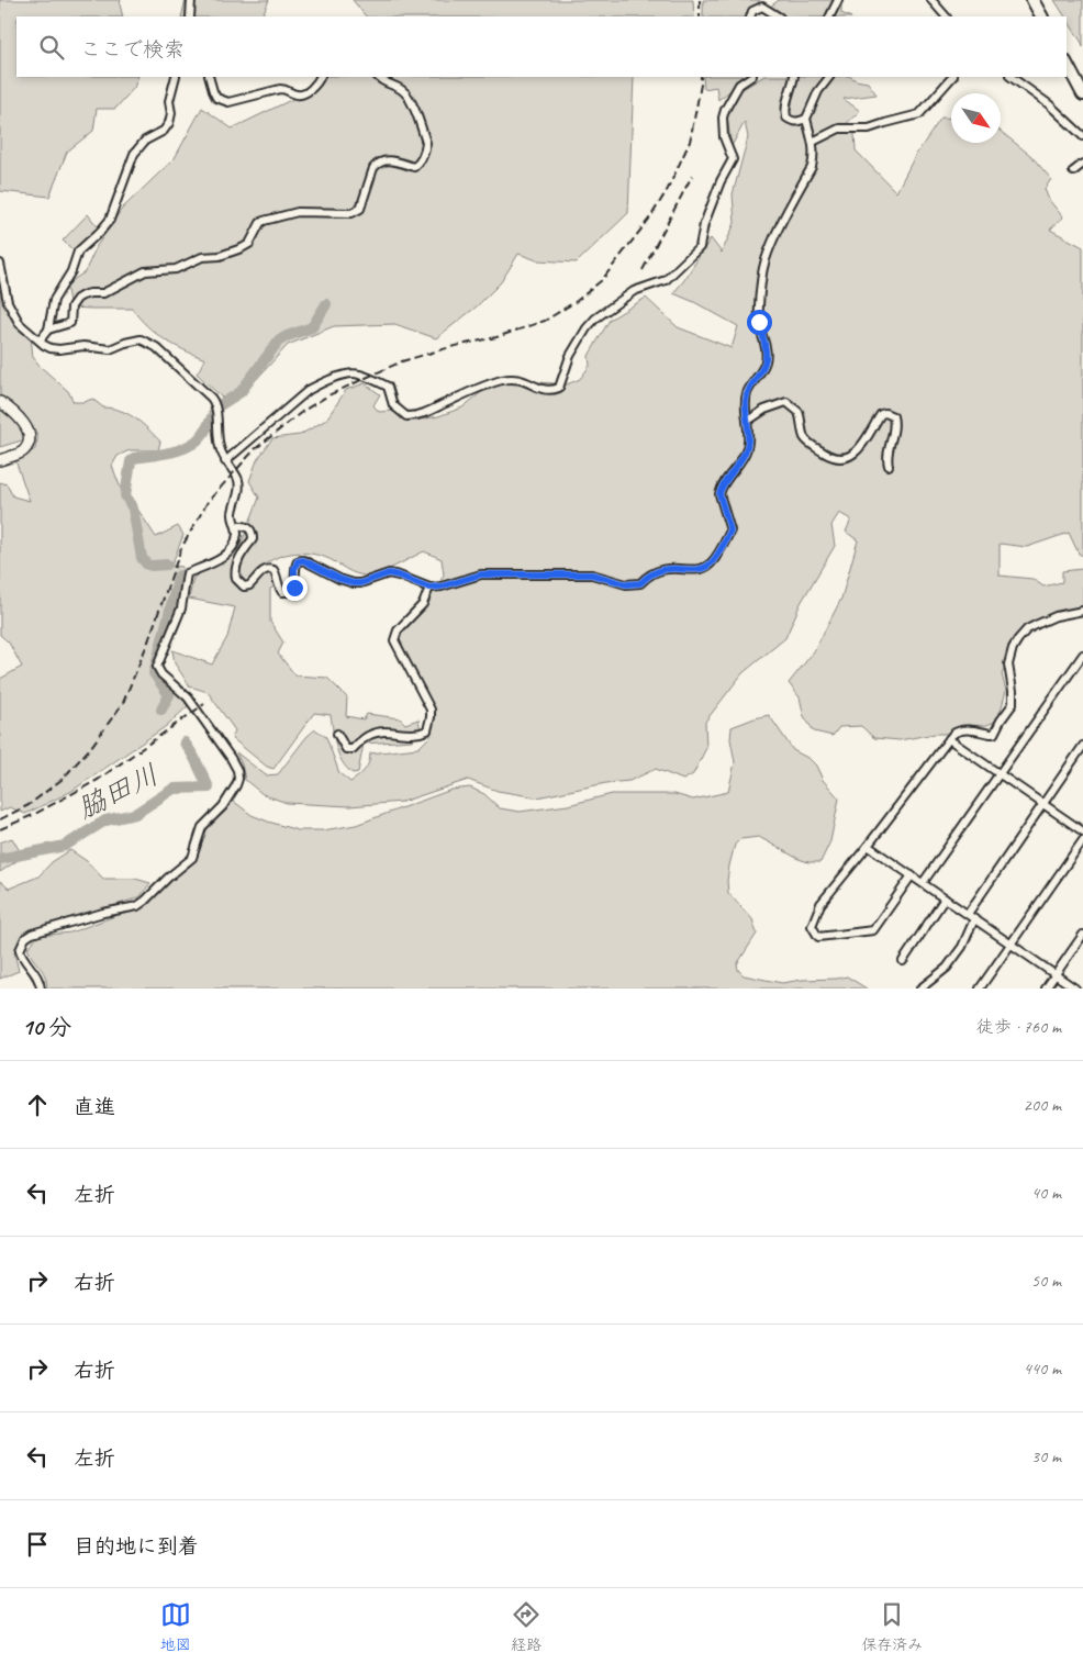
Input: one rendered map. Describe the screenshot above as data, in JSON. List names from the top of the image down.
{
  "water": ["脇田川"],
  "north": "bottom right",
  "page": {
    "search": "ここで検索",
    "heading": ["10 分", "徒歩 · 760 m"],
    "list": [
      ["直進", "200 m"],
      ["左折", "40 m"],
      ["右折", "50 m"],
      ["右折", "440 m"],
      ["左折", "30 m"],
      "目的地に到着"
    ],
    "nav": ["地図", "経路", "保存済み"]
  }
}
